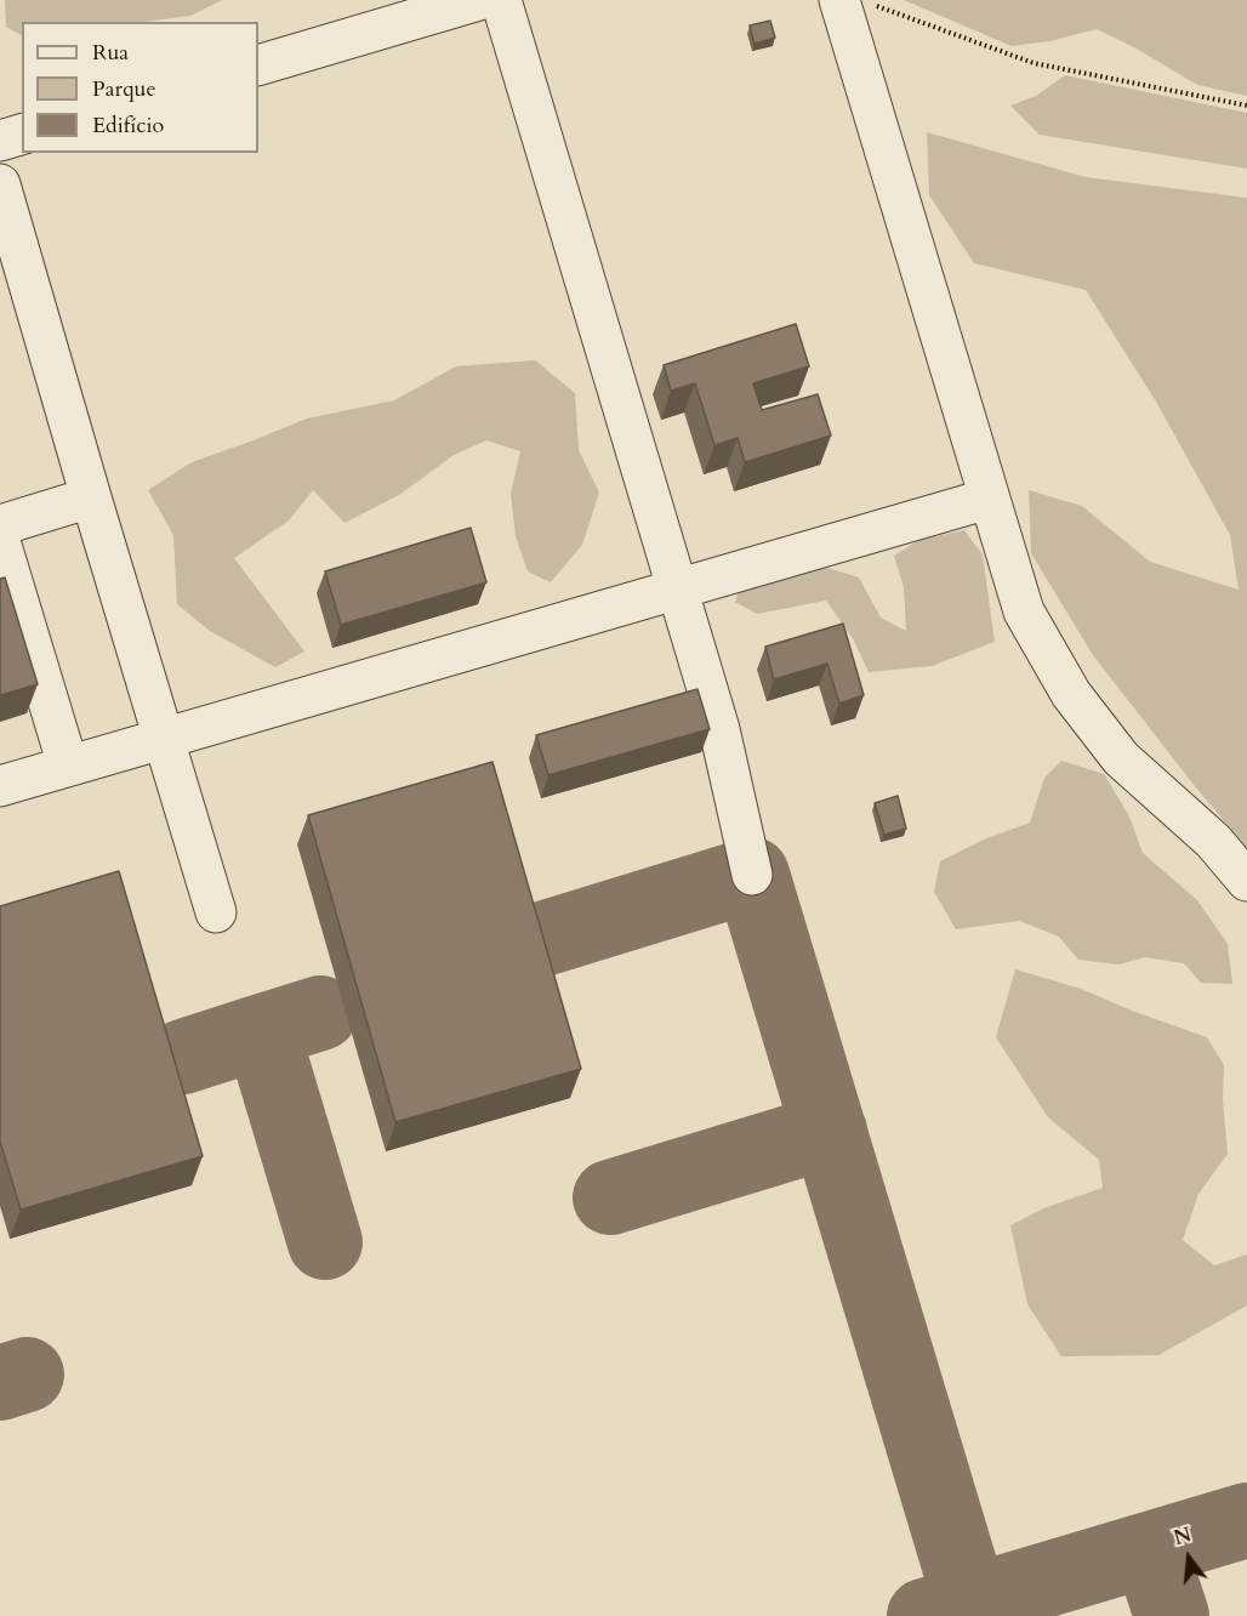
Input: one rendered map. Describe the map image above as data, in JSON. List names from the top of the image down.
{
  "legend": ["Rua", "Parque", "Edifício"],
  "north": "top"
}
